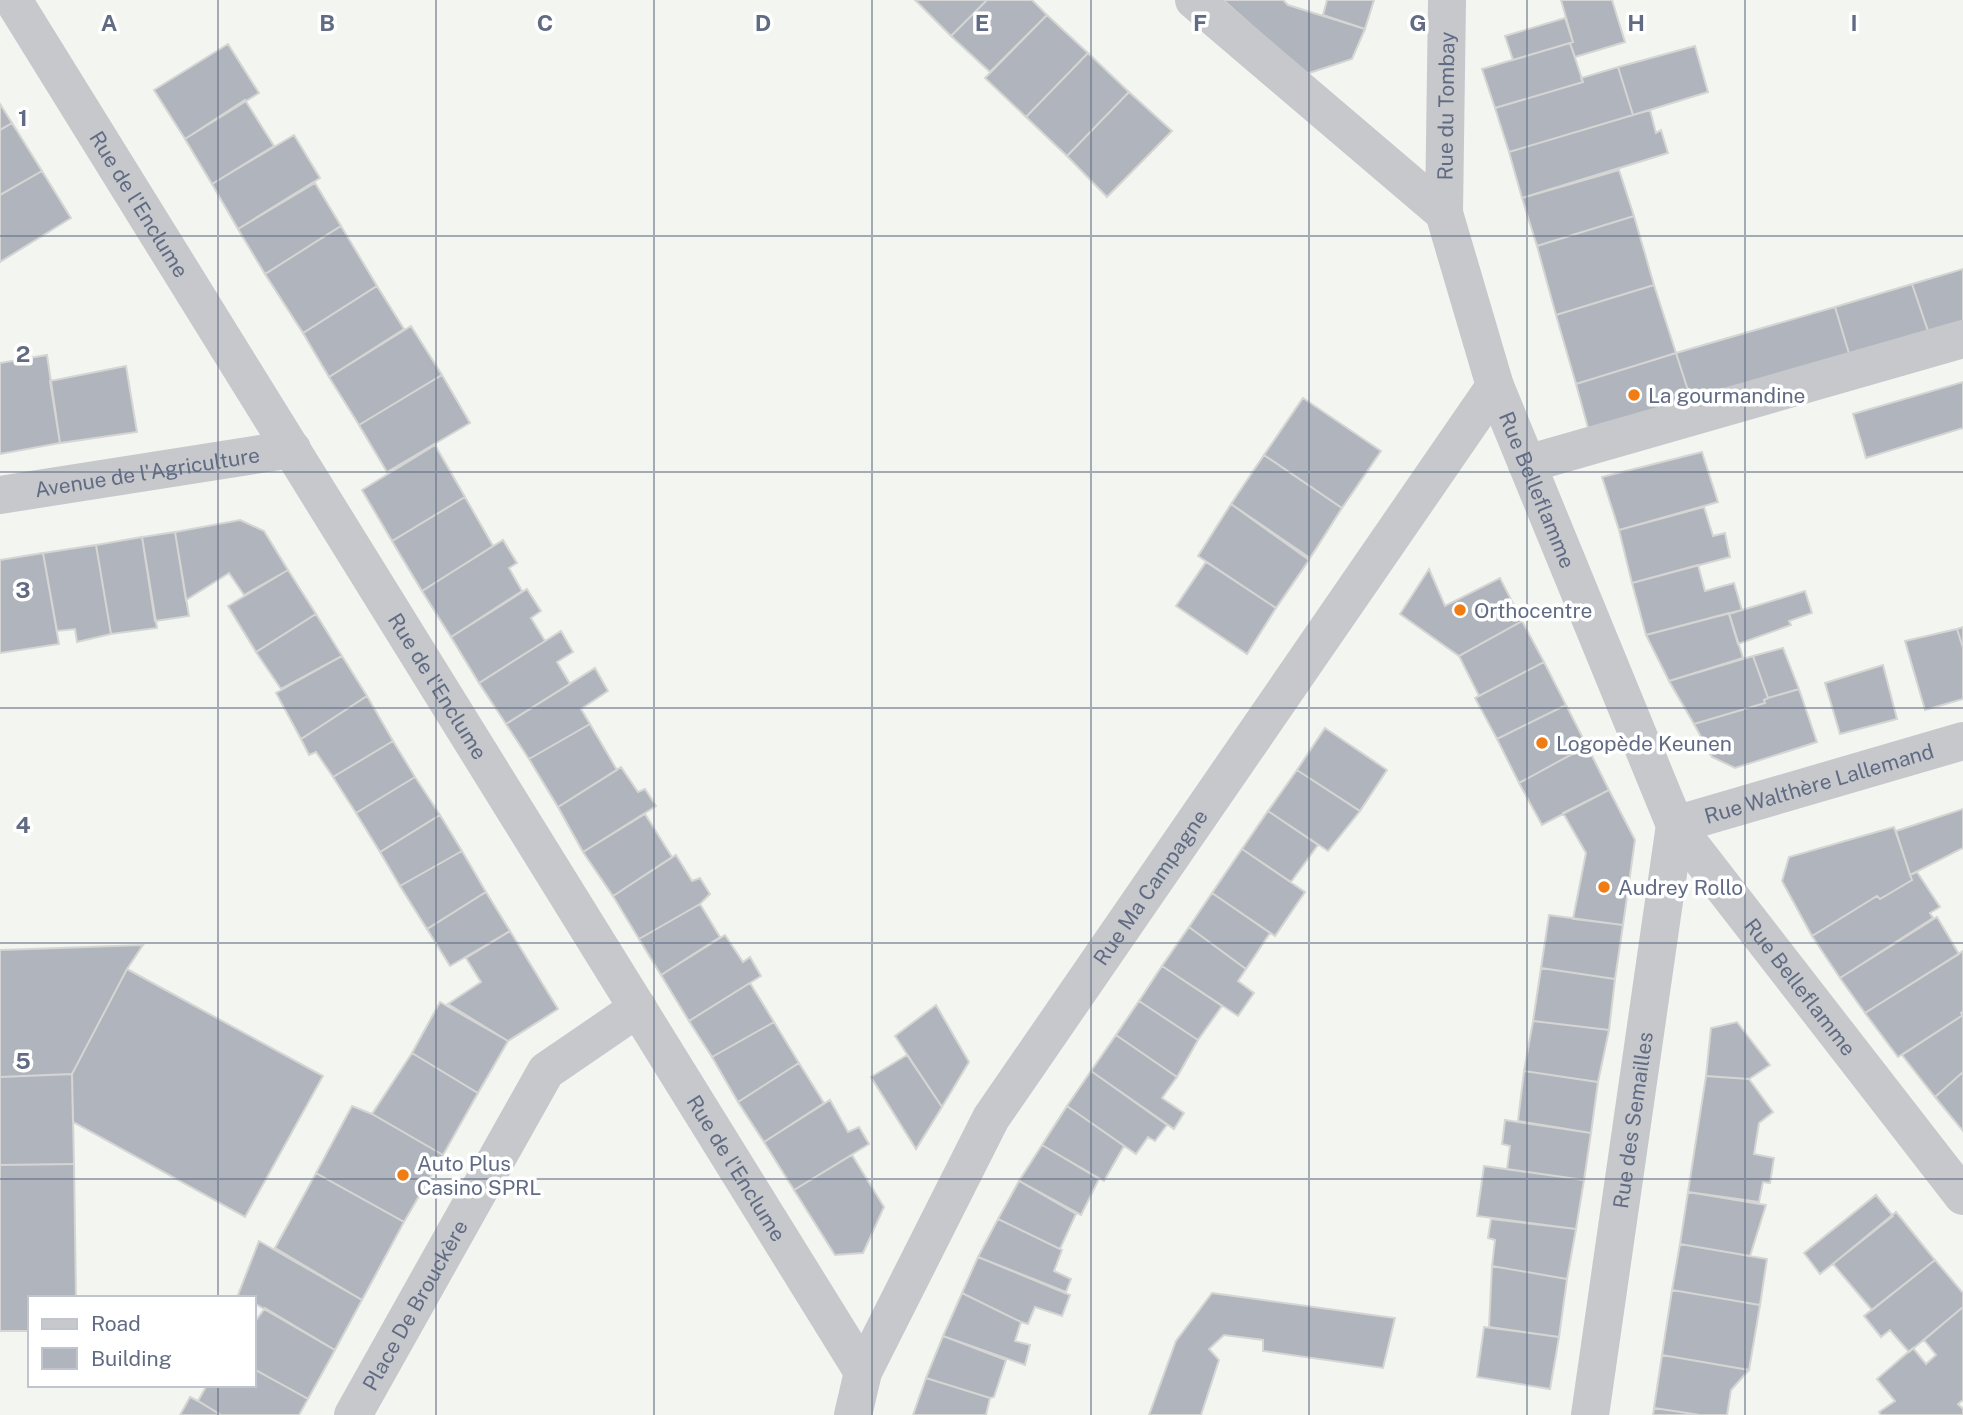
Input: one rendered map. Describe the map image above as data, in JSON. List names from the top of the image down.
{
  "streets": {
    "street": [
      "Rue du Tombay",
      "Rue de l'Enclume",
      "Avenue de l'Agriculture",
      "Rue Belleflamme",
      "Rue Walthère Lallemand",
      "Rue Ma Campagne",
      "Rue des Semailles",
      "Place De Brouckère"
    ]
  },
  "crossings": [
    ["Rue du Tombay", "Rue Belleflamme"],
    ["Rue de l'Enclume", "Avenue de l'Agriculture"],
    ["Rue de l'Enclume", "Rue Ma Campagne"],
    ["Rue de l'Enclume", "Place De Brouckère"],
    ["Rue Belleflamme", "Rue Walthère Lallemand"],
    ["Rue Belleflamme", "Rue Ma Campagne"],
    ["Rue Belleflamme", "Rue des Semailles"],
    ["Rue Walthère Lallemand", "Rue des Semailles"]
  ],
  "places": [
    "La gourmandine",
    "Orthocentre",
    "Logopède Keunen",
    "Audrey Rollo",
    "Auto Plus Casino SPRL"
  ],
  "legend": ["Road", "Building"],
  "grid": {
    "columns": [
      "A",
      "B",
      "C",
      "D",
      "E",
      "F",
      "G",
      "H",
      "I"
    ],
    "rows": [
      "1",
      "2",
      "3",
      "4",
      "5"
    ]
  }
}
